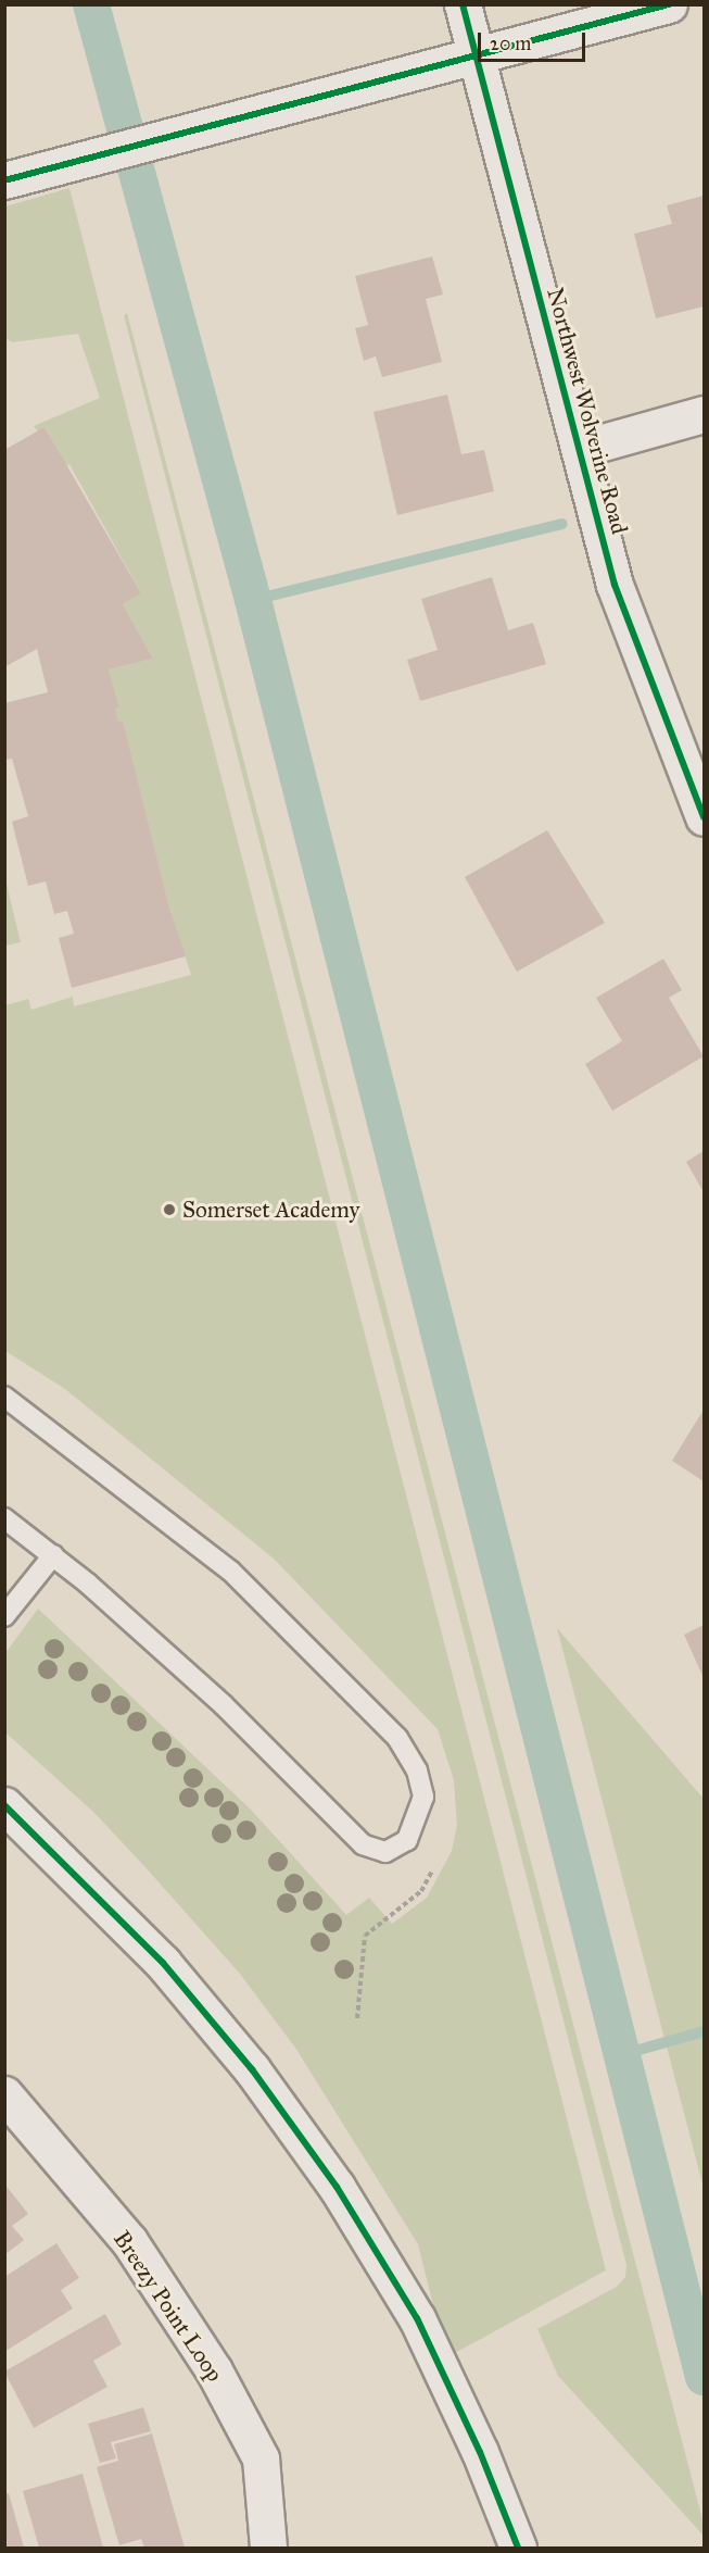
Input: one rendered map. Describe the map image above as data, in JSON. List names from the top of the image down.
{
  "streets": {
    "street": ["Northwest Wolverine Road", "Breezy Point Loop"]
  },
  "places": ["Somerset Academy"],
  "scale_bar": "20 m"
}
